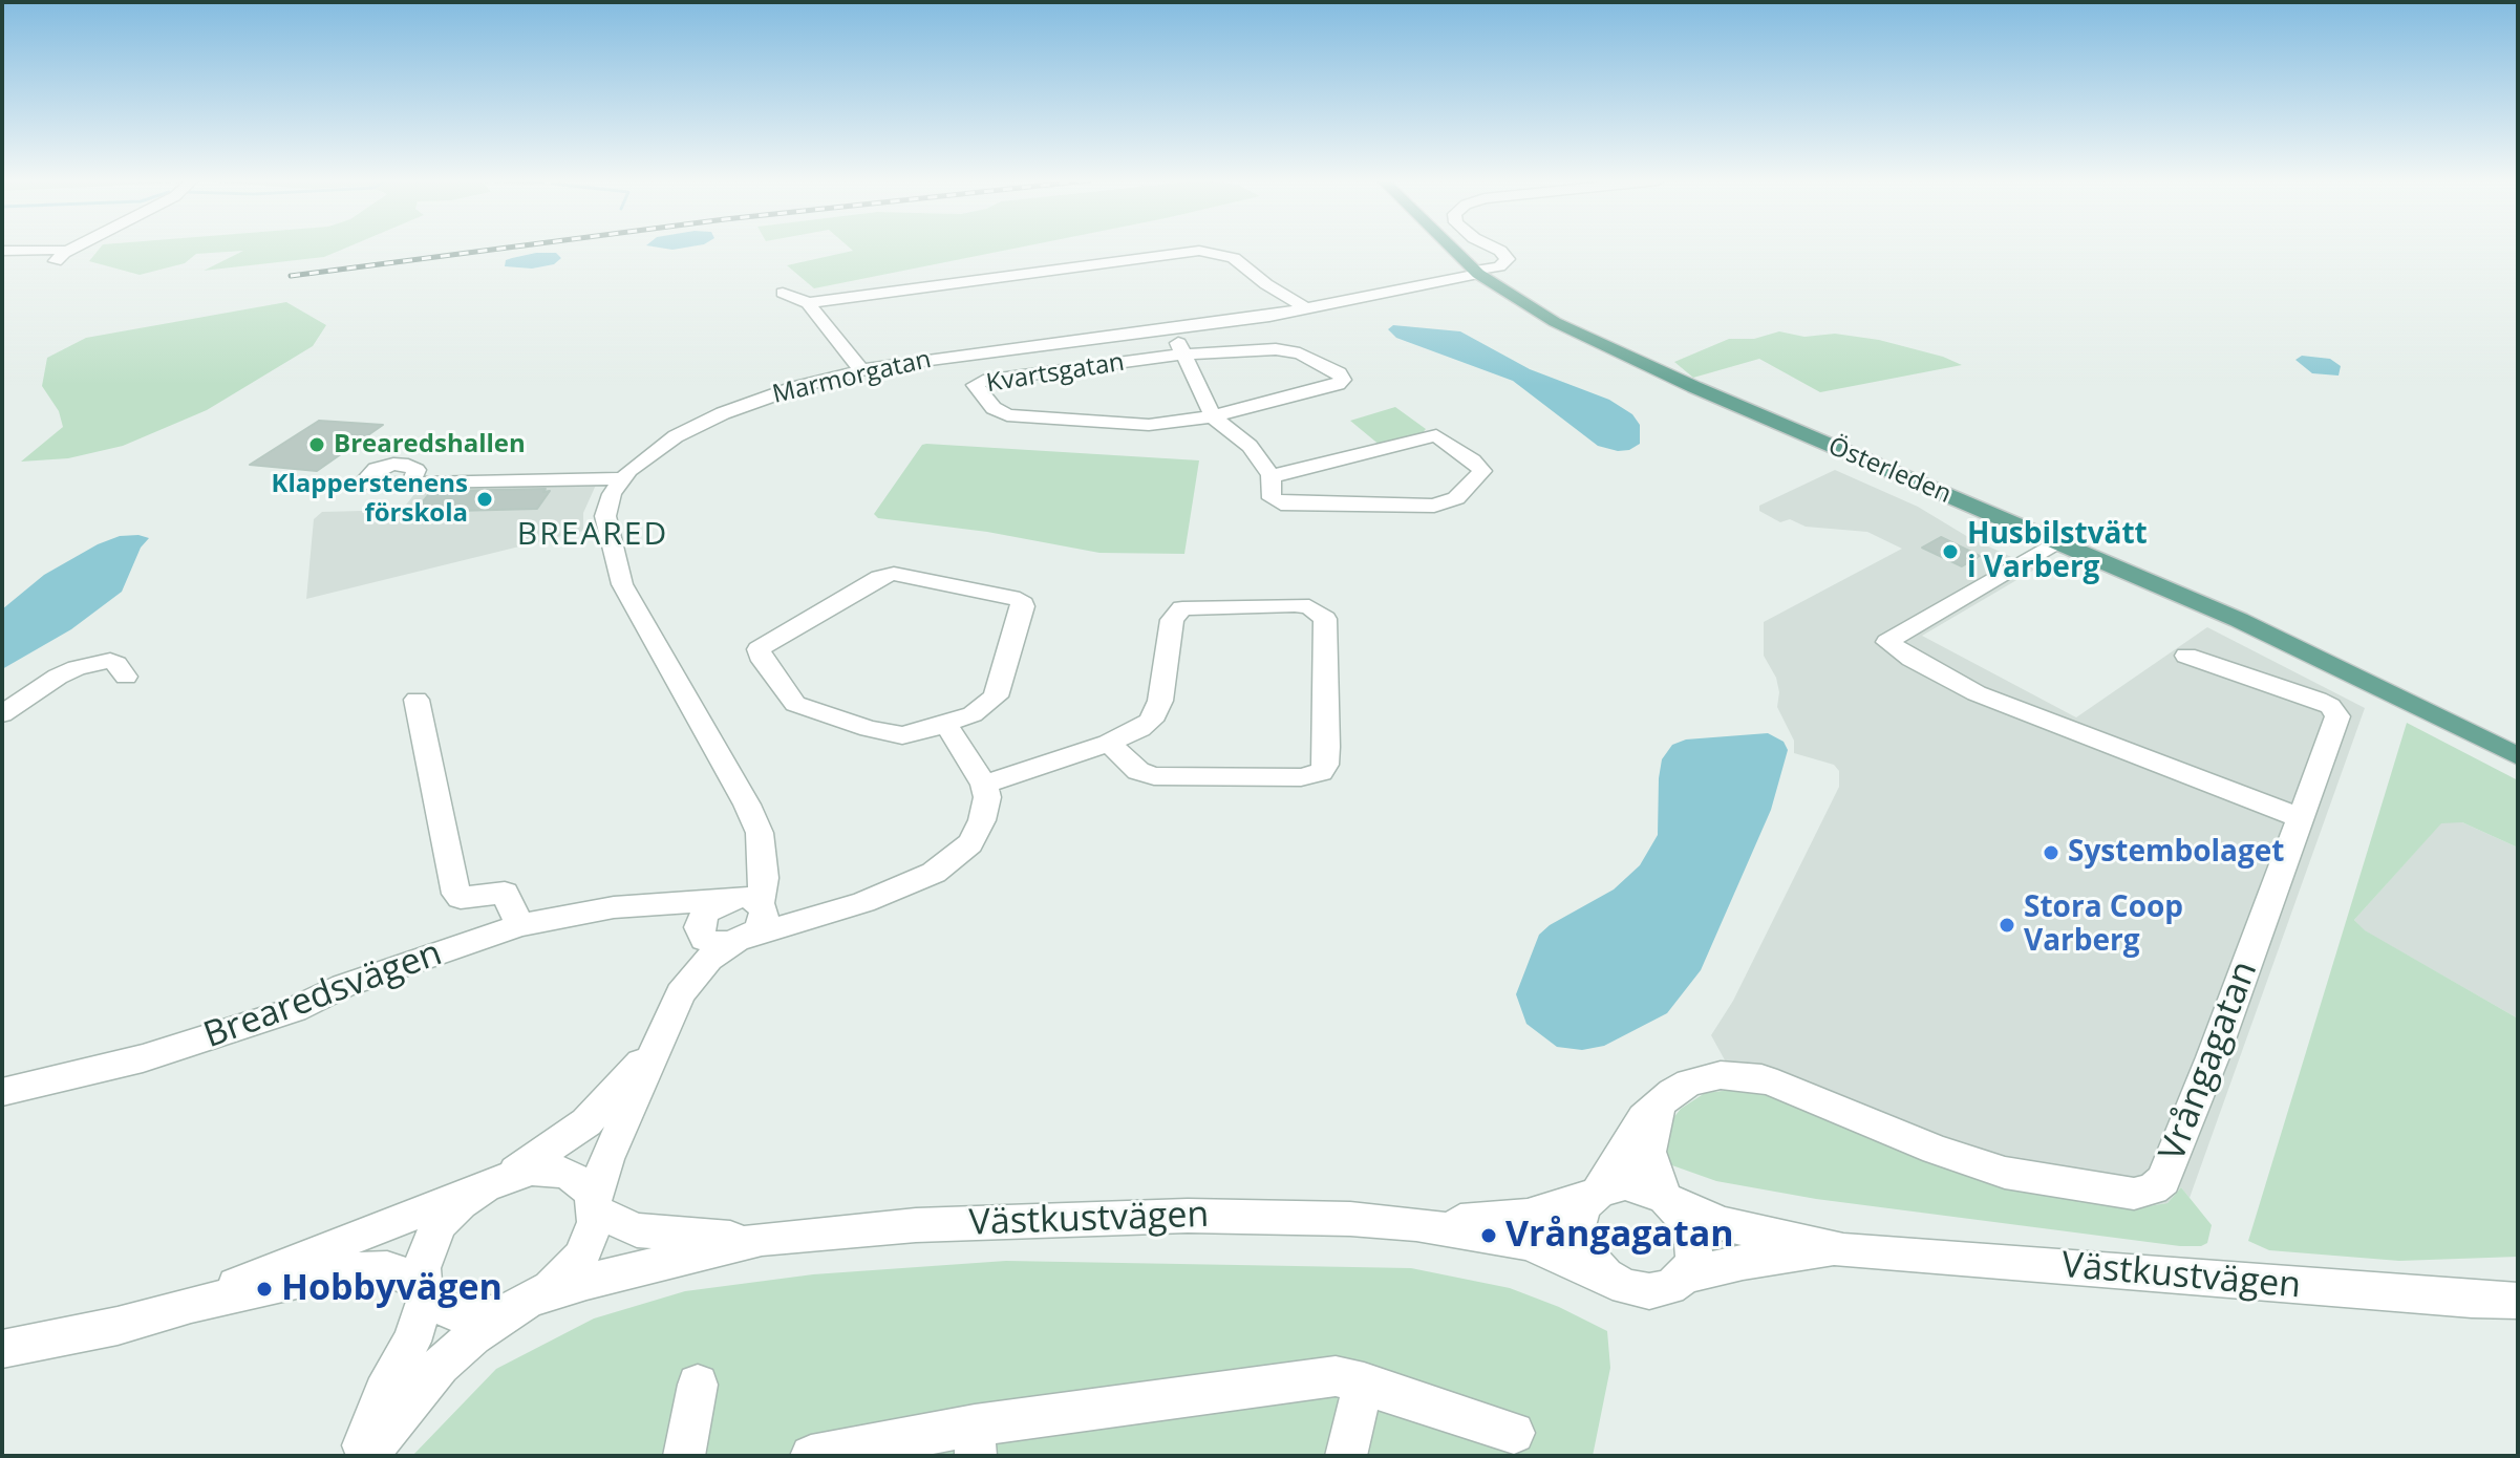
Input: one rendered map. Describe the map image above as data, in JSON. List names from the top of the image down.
{
  "streets": {
    "main road": ["Österleden"],
    "street": [
      "Kvartsgatan",
      "Marmorgatan",
      "Brearedsvägen",
      "Vrångagatan",
      "Västkustvägen"
    ]
  },
  "crossings": [
    ["Marmorgatan", "Österleden"],
    ["Marmorgatan", "Brearedsvägen"],
    ["Vrångagatan", "Västkustvägen"]
  ],
  "districts": ["BREARED"],
  "places": [
    "Brearedshallen",
    "Klapperstenens förskola",
    "Husbilstvätt i Varberg",
    "Systembolaget",
    "Stora Coop Varberg",
    "Vrångagatan",
    "Hobbyvägen"
  ]
}
